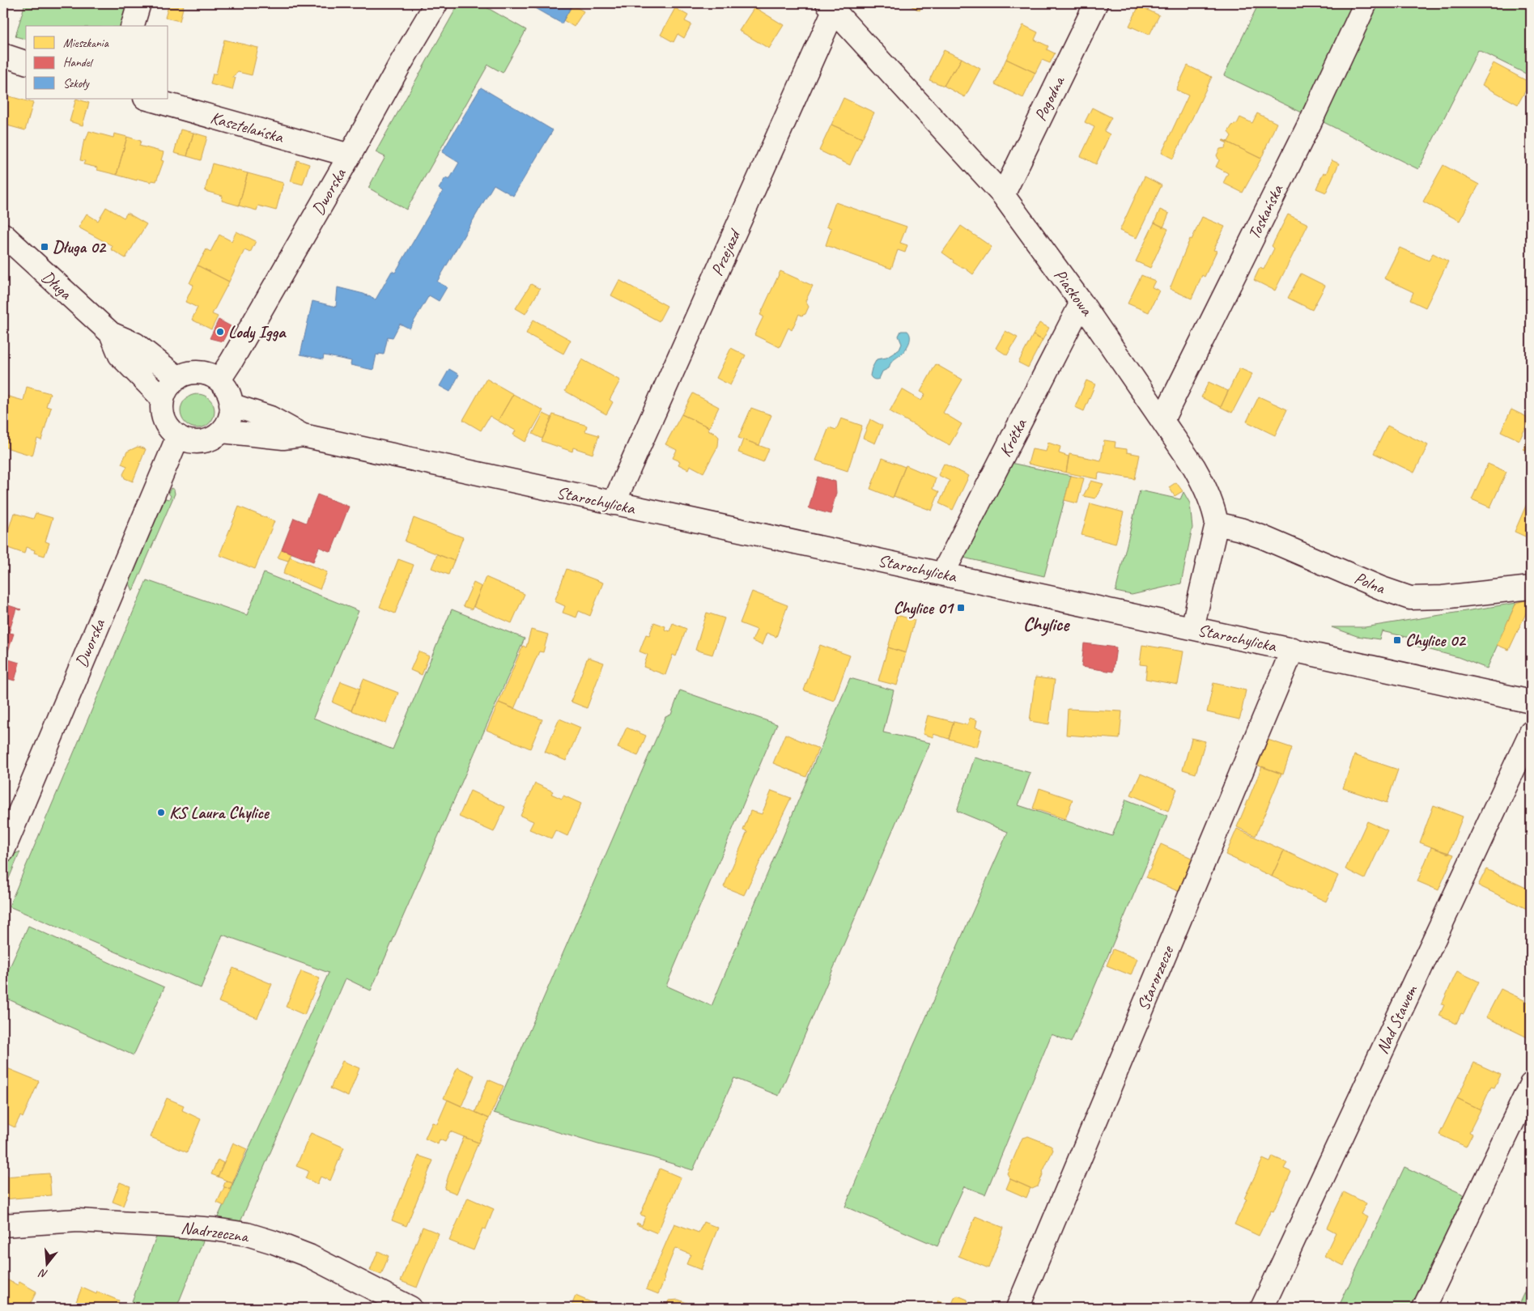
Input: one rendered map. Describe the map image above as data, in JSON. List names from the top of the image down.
{
  "streets": {
    "street": [
      "Pogodna",
      "Kasztelańska",
      "Dworska",
      "Toskańska",
      "Przejazd",
      "Długa",
      "Piaskowa",
      "Krótka",
      "Starochylicka",
      "Polna",
      "Starorzecze",
      "Nad Stawem",
      "Nadrzeczna"
    ]
  },
  "crossings": [
    ["Pogodna", "Piaskowa"],
    ["Kasztelańska", "Dworska"],
    ["Dworska", "Długa"],
    ["Dworska", "Starochylicka"],
    ["Toskańska", "Piaskowa"],
    ["Przejazd", "Piaskowa"],
    ["Przejazd", "Starochylicka"],
    ["Długa", "Starochylicka"],
    ["Piaskowa", "Krótka"],
    ["Piaskowa", "Starochylicka"],
    ["Piaskowa", "Polna"],
    ["Krótka", "Starochylicka"],
    ["Starochylicka", "Starorzecze"]
  ],
  "districts": ["Chylice"],
  "places": {
    "transit": ["Długa 02", "Chylice 01", "Chylice 02"],
    "other": ["Lody Igga", "KS Laura Chylice"]
  },
  "legend": ["Mieszkania", "Handel", "Szkoły"],
  "north": "bottom"
}
